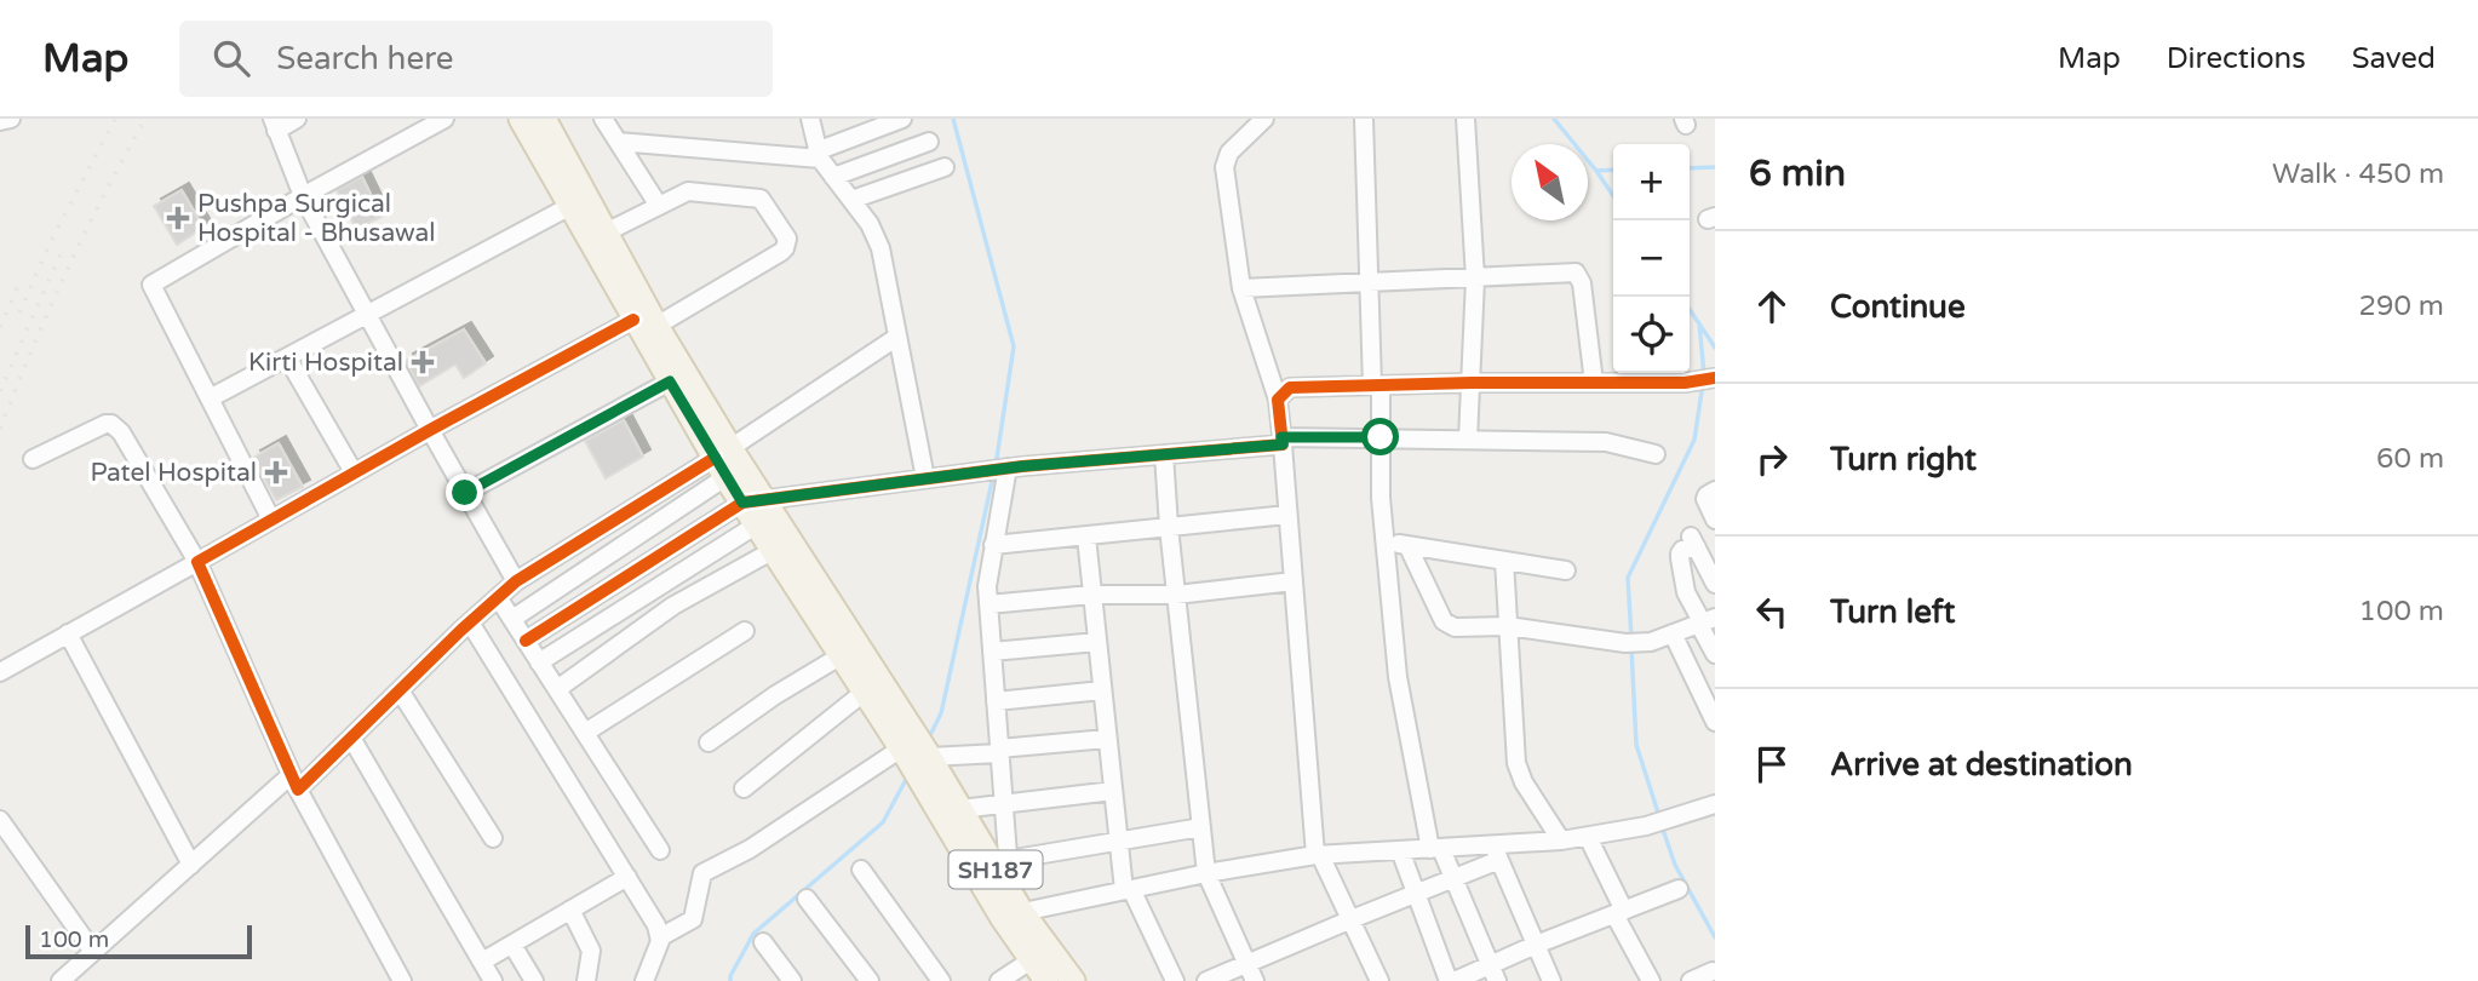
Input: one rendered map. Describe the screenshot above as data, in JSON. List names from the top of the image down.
{
  "streets": {
    "main road": ["SH187"]
  },
  "places": {
    "health": ["Pushpa Surgical Hospital - Bhusawal", "Kirti Hospital", "Patel Hospital"]
  },
  "scale_bar": "100 m",
  "north": "top left",
  "page": {
    "header": "Map",
    "search": "Search here",
    "nav": ["Map", "Directions", "Saved"],
    "heading": ["6 min", "Walk · 450 m"],
    "map_buttons": ["+", "−"],
    "list": [
      ["Continue", "290 m"],
      ["Turn right", "60 m"],
      ["Turn left", "100 m"],
      "Arrive at destination"
    ],
    "scale": "100 m"
  }
}
